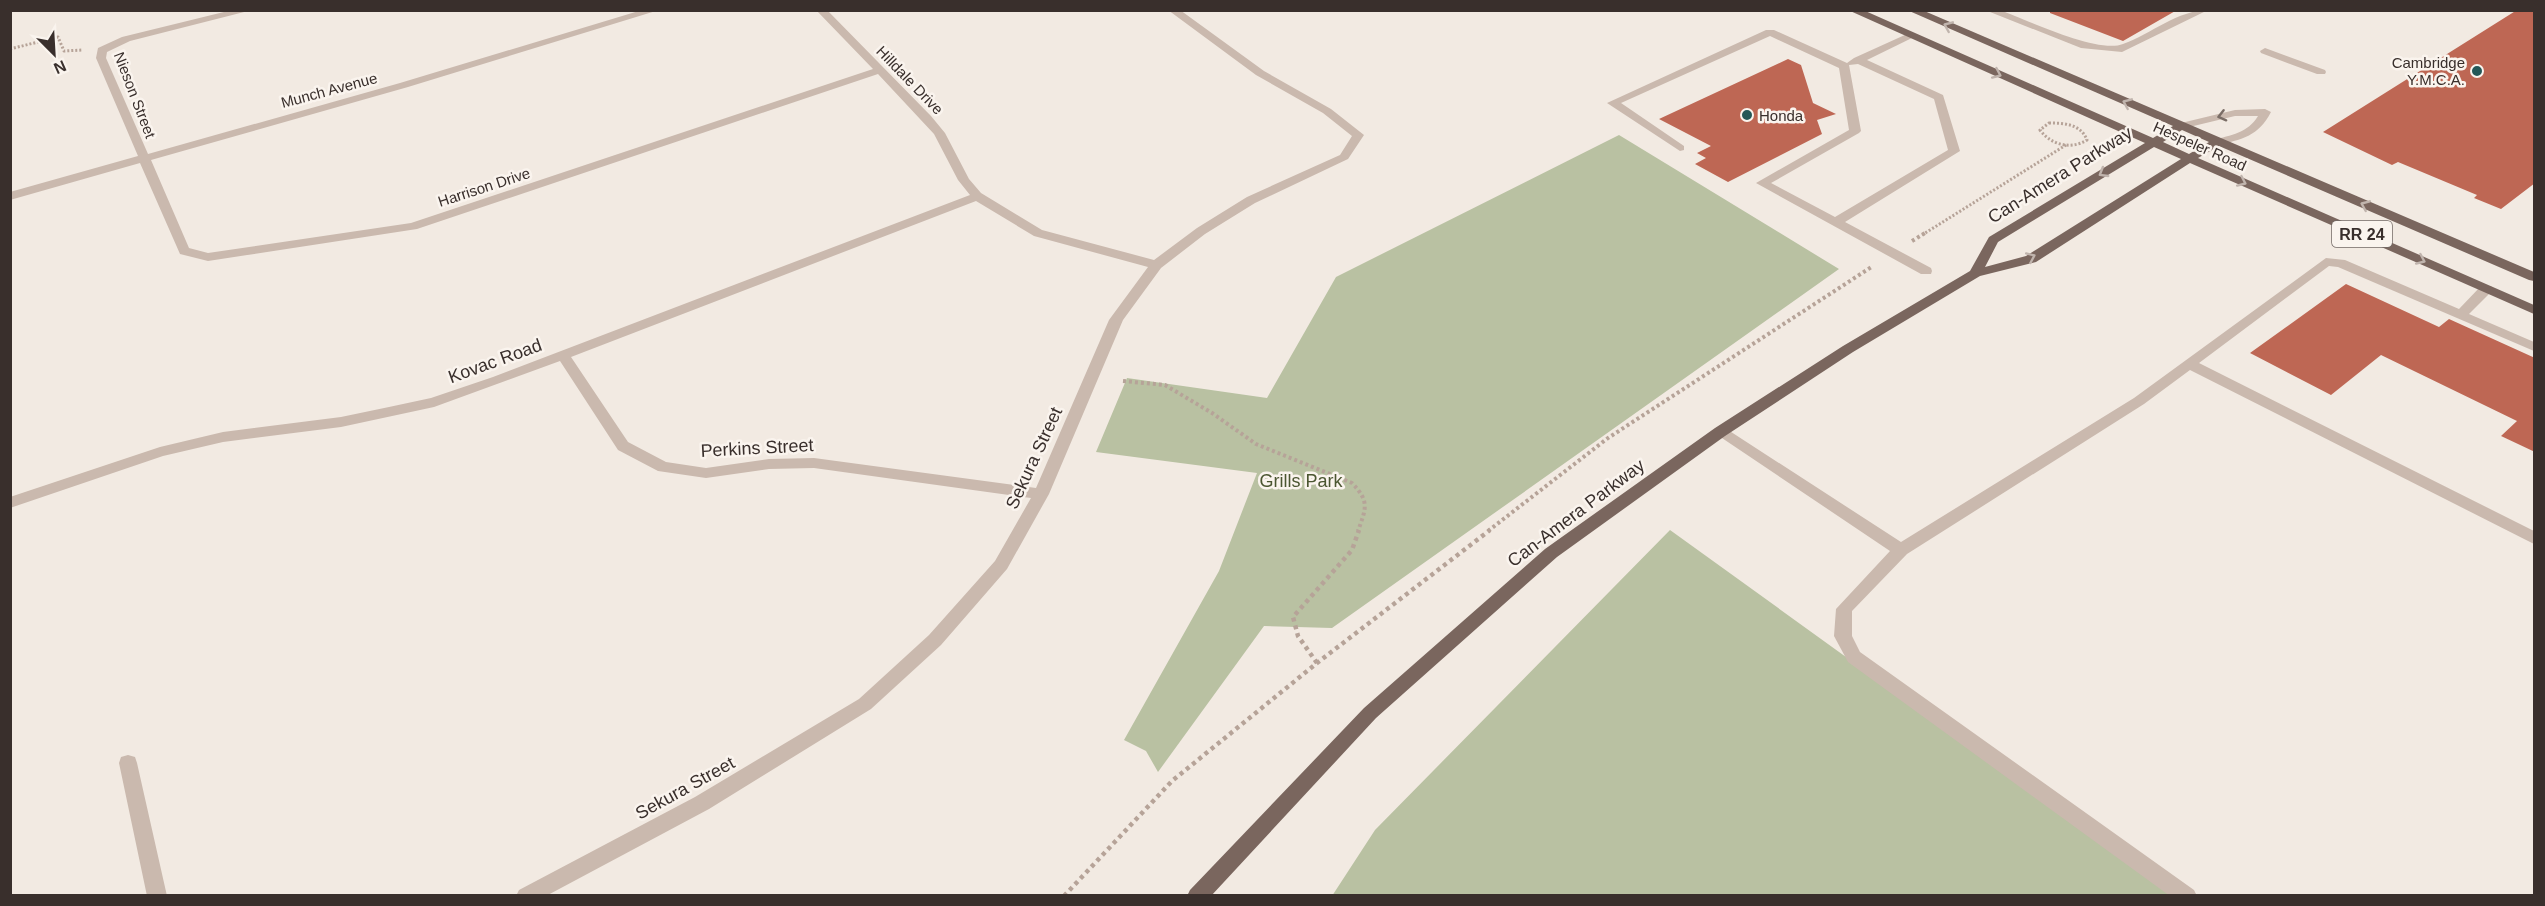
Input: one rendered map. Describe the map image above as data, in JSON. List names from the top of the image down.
{
  "streets": {
    "main road": ["Hespeler Road", "Can-Amera Parkway", "RR 24"],
    "street": [
      "Hilldale Drive",
      "Munch Avenue",
      "Nieson Street",
      "Harrison Drive",
      "Kovac Road",
      "Perkins Street",
      "Sekura Street"
    ]
  },
  "crossings": [
    ["Hilldale Drive", "Harrison Drive"],
    ["Hilldale Drive", "Kovac Road"],
    ["Hilldale Drive", "Sekura Street"],
    ["Munch Avenue", "Nieson Street"],
    ["Munch Avenue", "Harrison Drive"],
    ["Nieson Street", "Harrison Drive"],
    ["Hespeler Road", "Can-Amera Parkway"],
    ["Kovac Road", "Perkins Street"],
    ["Perkins Street", "Sekura Street"]
  ],
  "parks": ["Grills Park"],
  "places": ["Cambridge Y.M.C.A.", "Honda"],
  "north": "bottom right"
}
